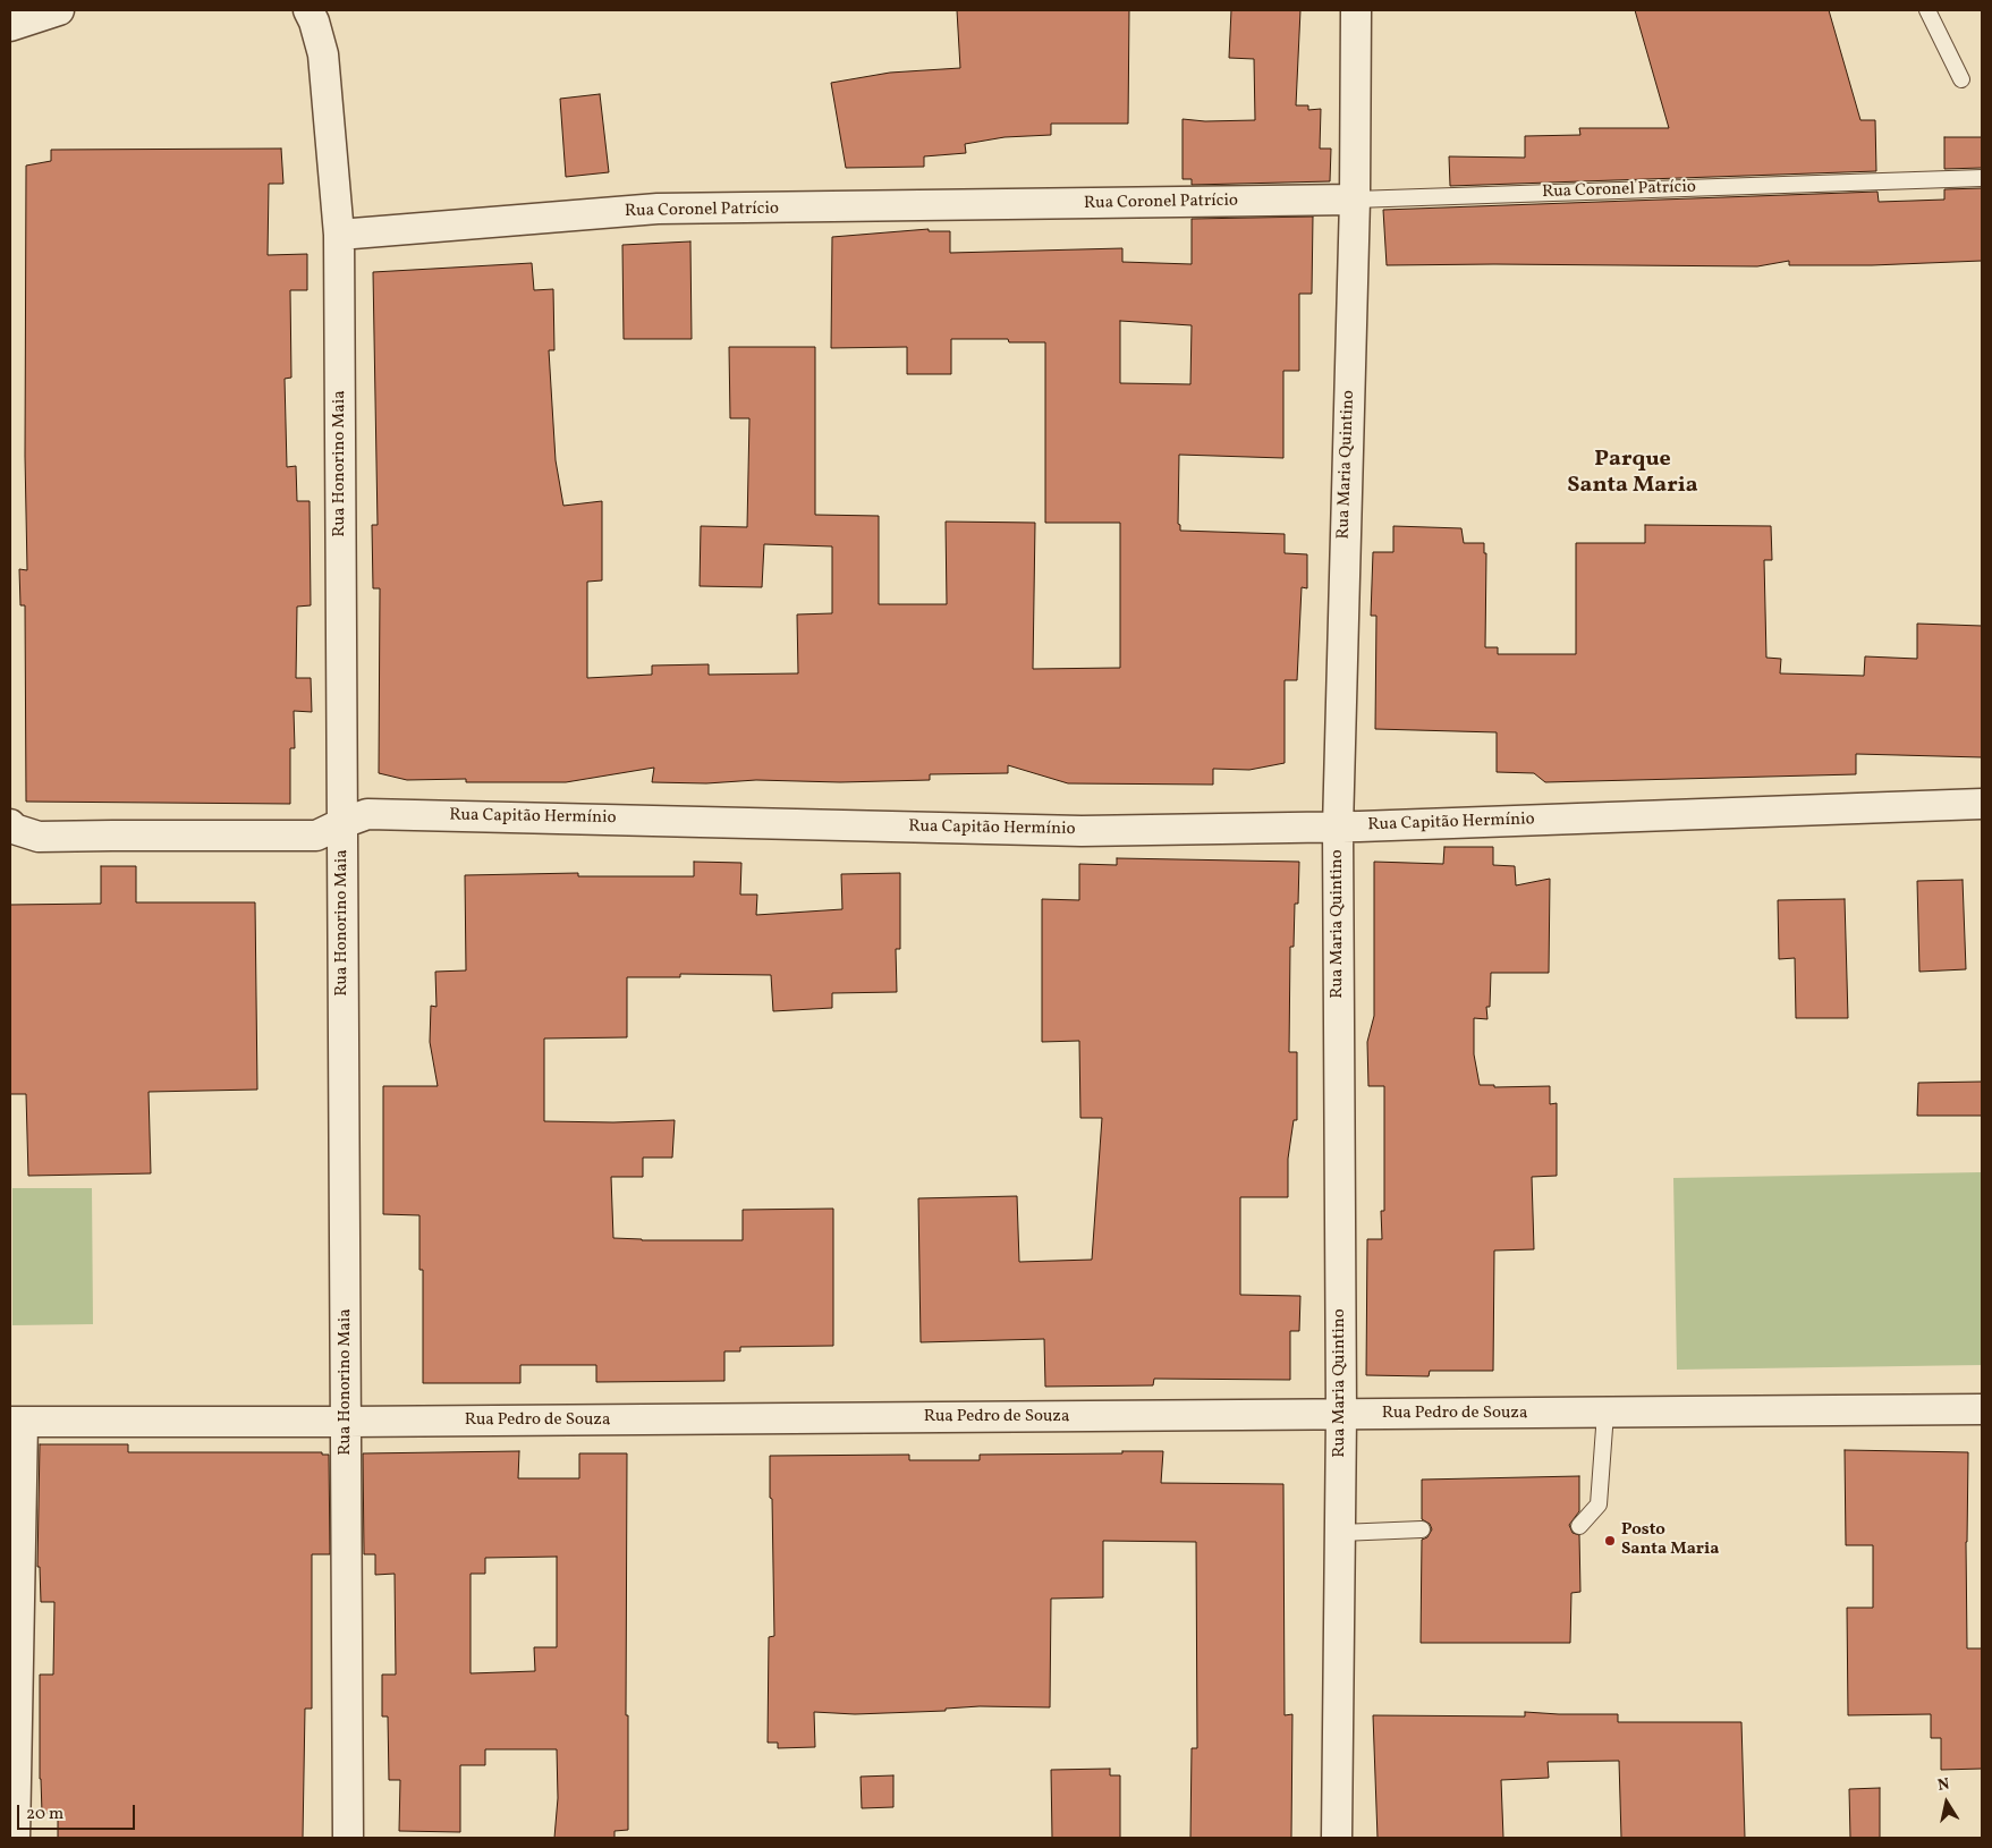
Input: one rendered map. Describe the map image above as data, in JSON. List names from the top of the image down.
{
  "streets": {
    "street": [
      "Rua Coronel Patrício",
      "Rua Honorino Maia",
      "Rua Maria Quintino",
      "Rua Capitão Hermínio",
      "Rua Pedro de Souza"
    ]
  },
  "crossings": [
    ["Rua Coronel Patrício", "Rua Honorino Maia"],
    ["Rua Coronel Patrício", "Rua Maria Quintino"],
    ["Rua Honorino Maia", "Rua Capitão Hermínio"],
    ["Rua Honorino Maia", "Rua Pedro de Souza"],
    ["Rua Maria Quintino", "Rua Capitão Hermínio"],
    ["Rua Maria Quintino", "Rua Pedro de Souza"]
  ],
  "districts": ["Parque Santa Maria"],
  "places": ["Posto Santa Maria"],
  "scale_bar": "20 m",
  "north": "top"
}
